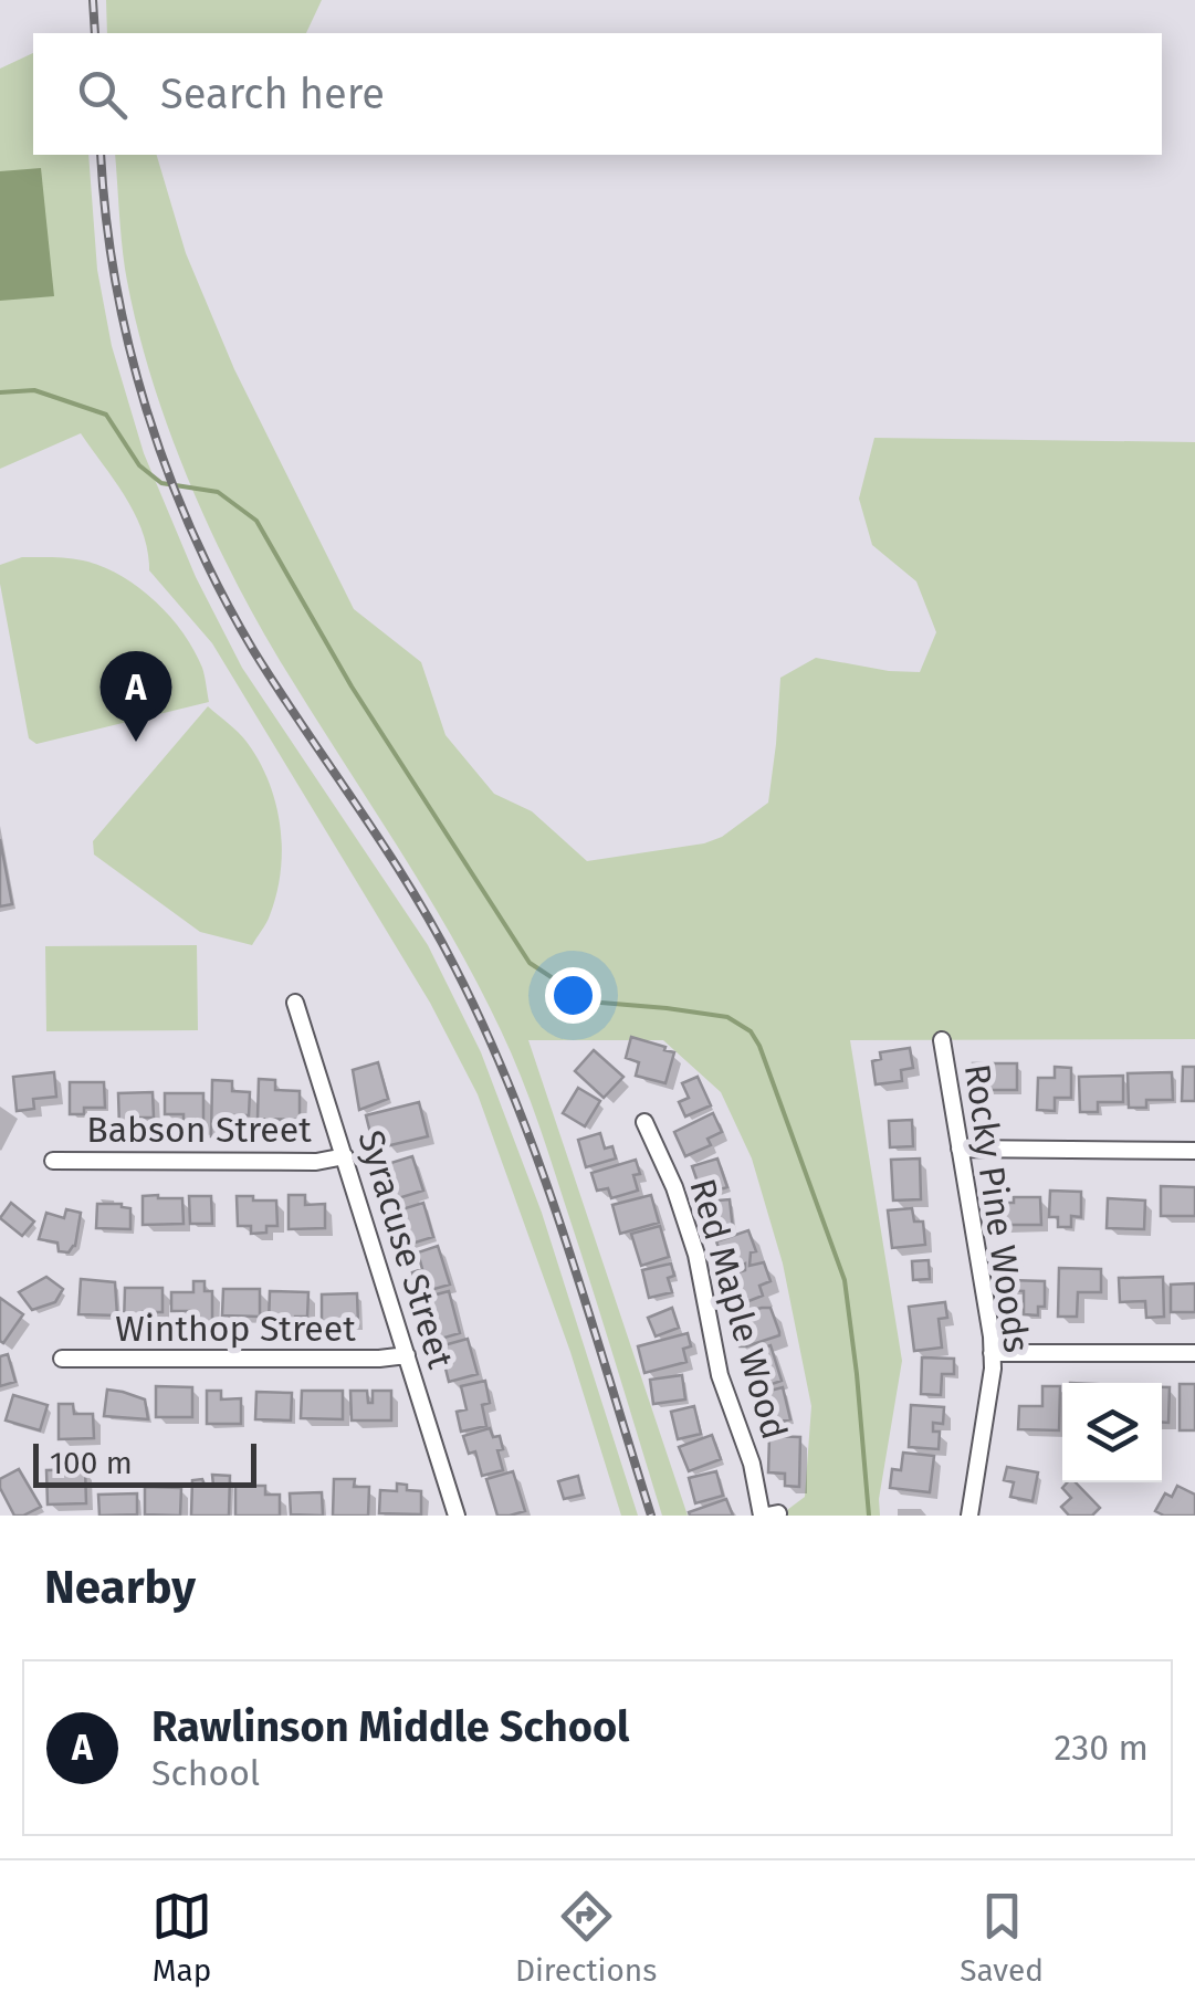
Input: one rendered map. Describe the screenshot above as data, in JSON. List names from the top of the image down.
{
  "streets": {
    "street": [
      "Babson Street",
      "Rocky Pine Woods",
      "Syracuse Street",
      "Red Maple Wood",
      "Winthop Street"
    ]
  },
  "crossings": [
    ["Babson Street", "Syracuse Street"],
    ["Syracuse Street", "Winthop Street"]
  ],
  "scale_bar": "100 m",
  "page": {
    "search": "Search here",
    "pins": "A",
    "scale": "100 m",
    "heading": "Nearby",
    "list": [
      {
        "mark": "A",
        "name": "Rawlinson Middle School",
        "note": "School",
        "value": "230 m"
      }
    ],
    "nav": ["Map", "Directions", "Saved"]
  }
}
